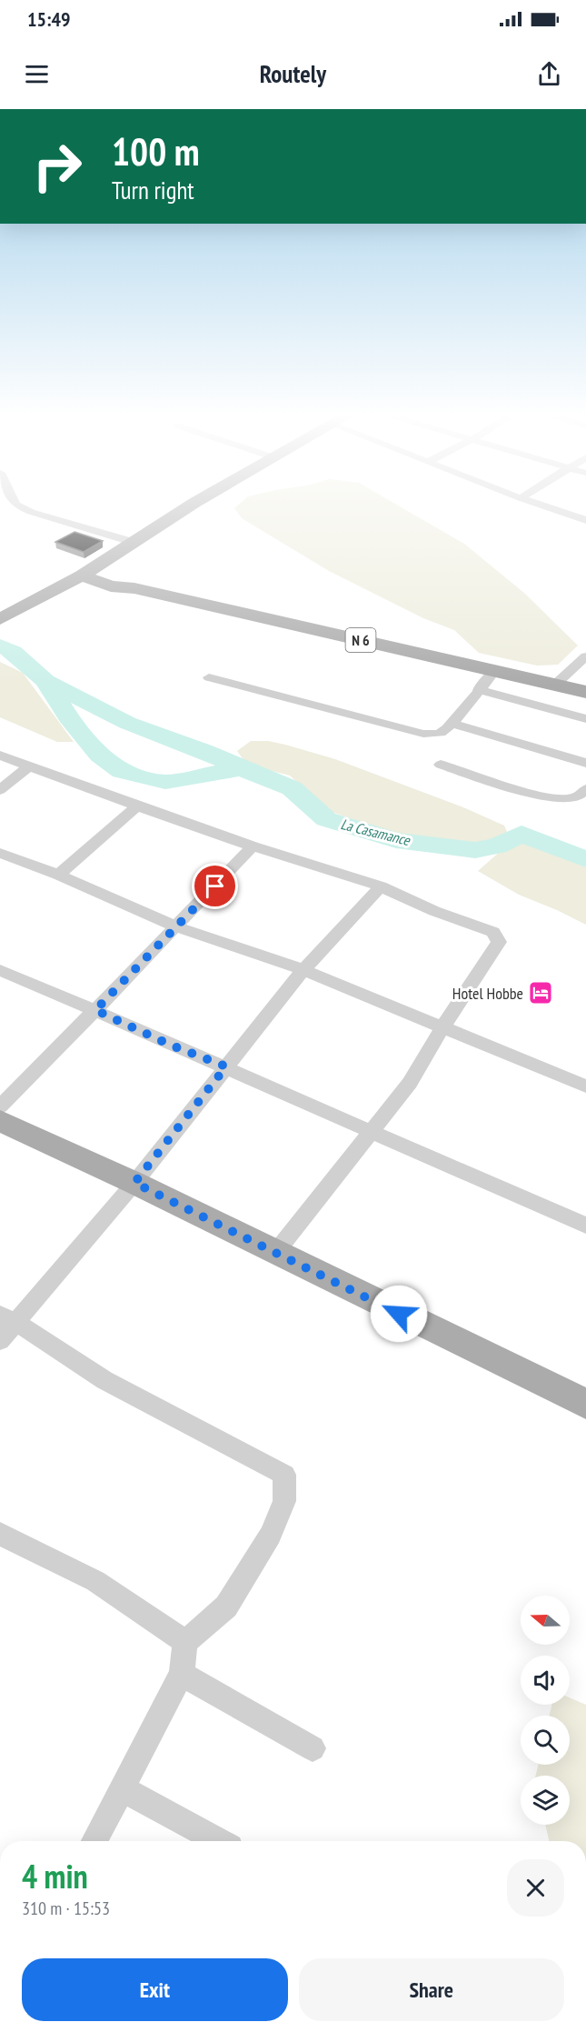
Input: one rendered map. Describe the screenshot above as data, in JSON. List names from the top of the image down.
{
  "streets": {
    "main road": ["N 6"]
  },
  "water": ["La Casamance"],
  "places": {
    "hotel": ["Hotel Hobbe"]
  },
  "north": "left",
  "page": {
    "status": "15:49",
    "header": "Routely",
    "turn": ["100 m", "Turn right"],
    "heading": ["4 min", "310 m · 15:53"],
    "buttons": ["Exit", "Share"]
  }
}
